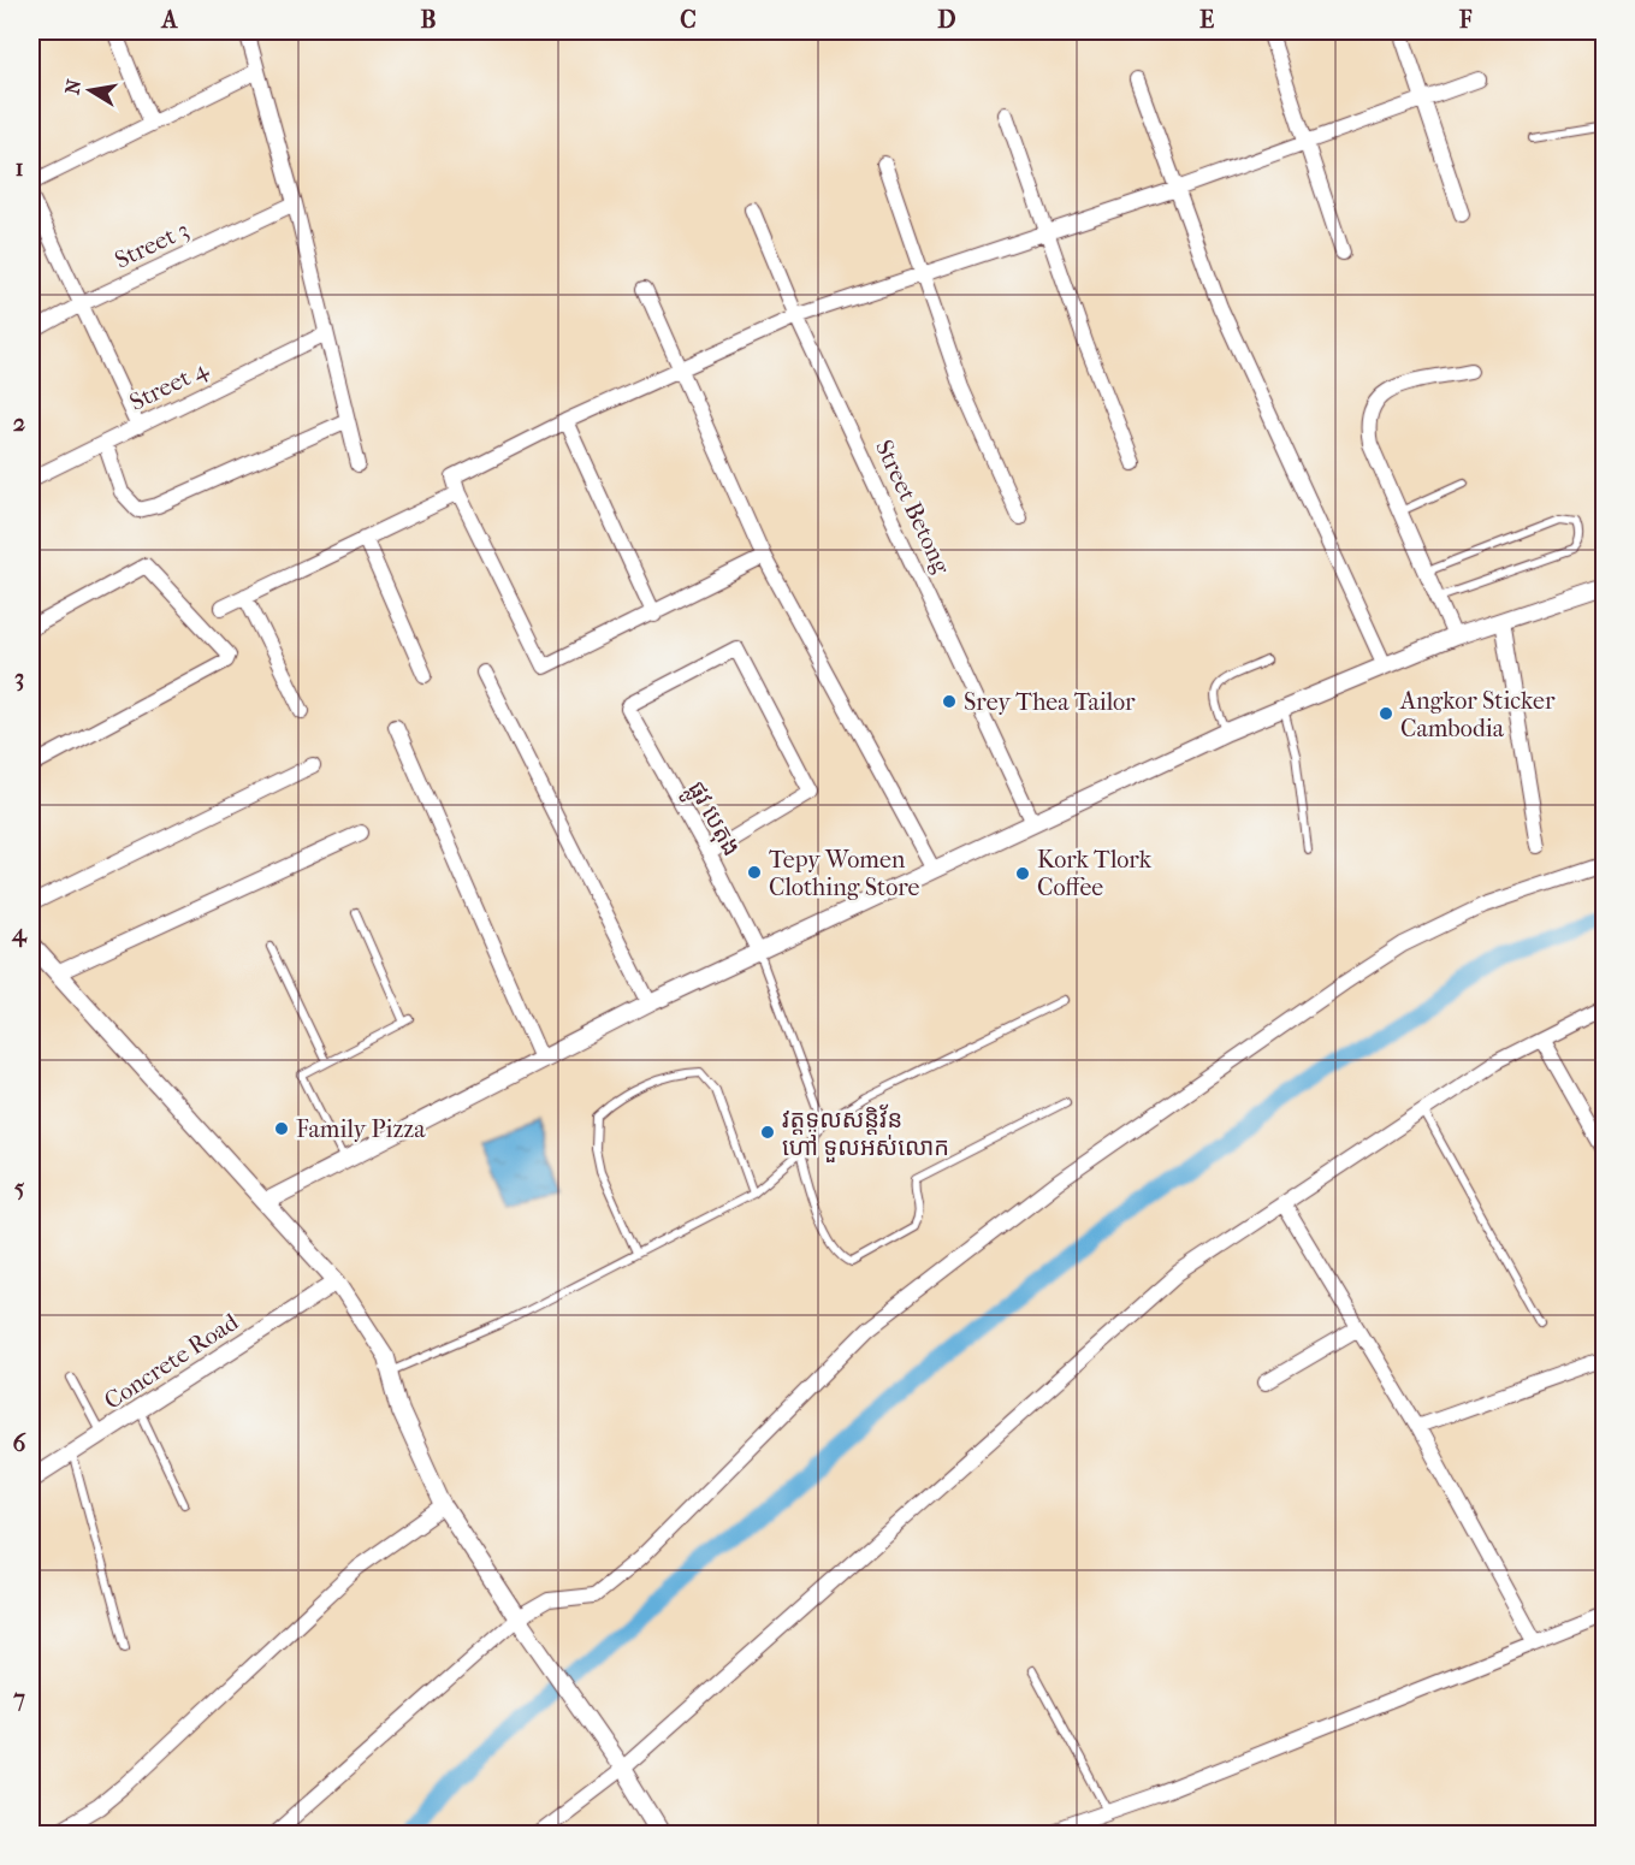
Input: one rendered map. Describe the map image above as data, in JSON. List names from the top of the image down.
{
  "streets": {
    "street": [
      "Street 3",
      "Street 4",
      "Street Betong",
      "ផ្លូវ បេតុង",
      "Concrete Road"
    ]
  },
  "places": [
    "Srey Thea Tailor",
    "Angkor Sticker Cambodia",
    "Tepy Women Clothing Store",
    "Kork Tlork Coffee",
    "Family Pizza",
    "វត្តទូលសន្តិវ័ន ហៅ ទួលអស់លោក"
  ],
  "north": "left",
  "grid": {
    "columns": [
      "A",
      "B",
      "C",
      "D",
      "E",
      "F"
    ],
    "rows": [
      "1",
      "2",
      "3",
      "4",
      "5",
      "6",
      "7"
    ]
  }
}
